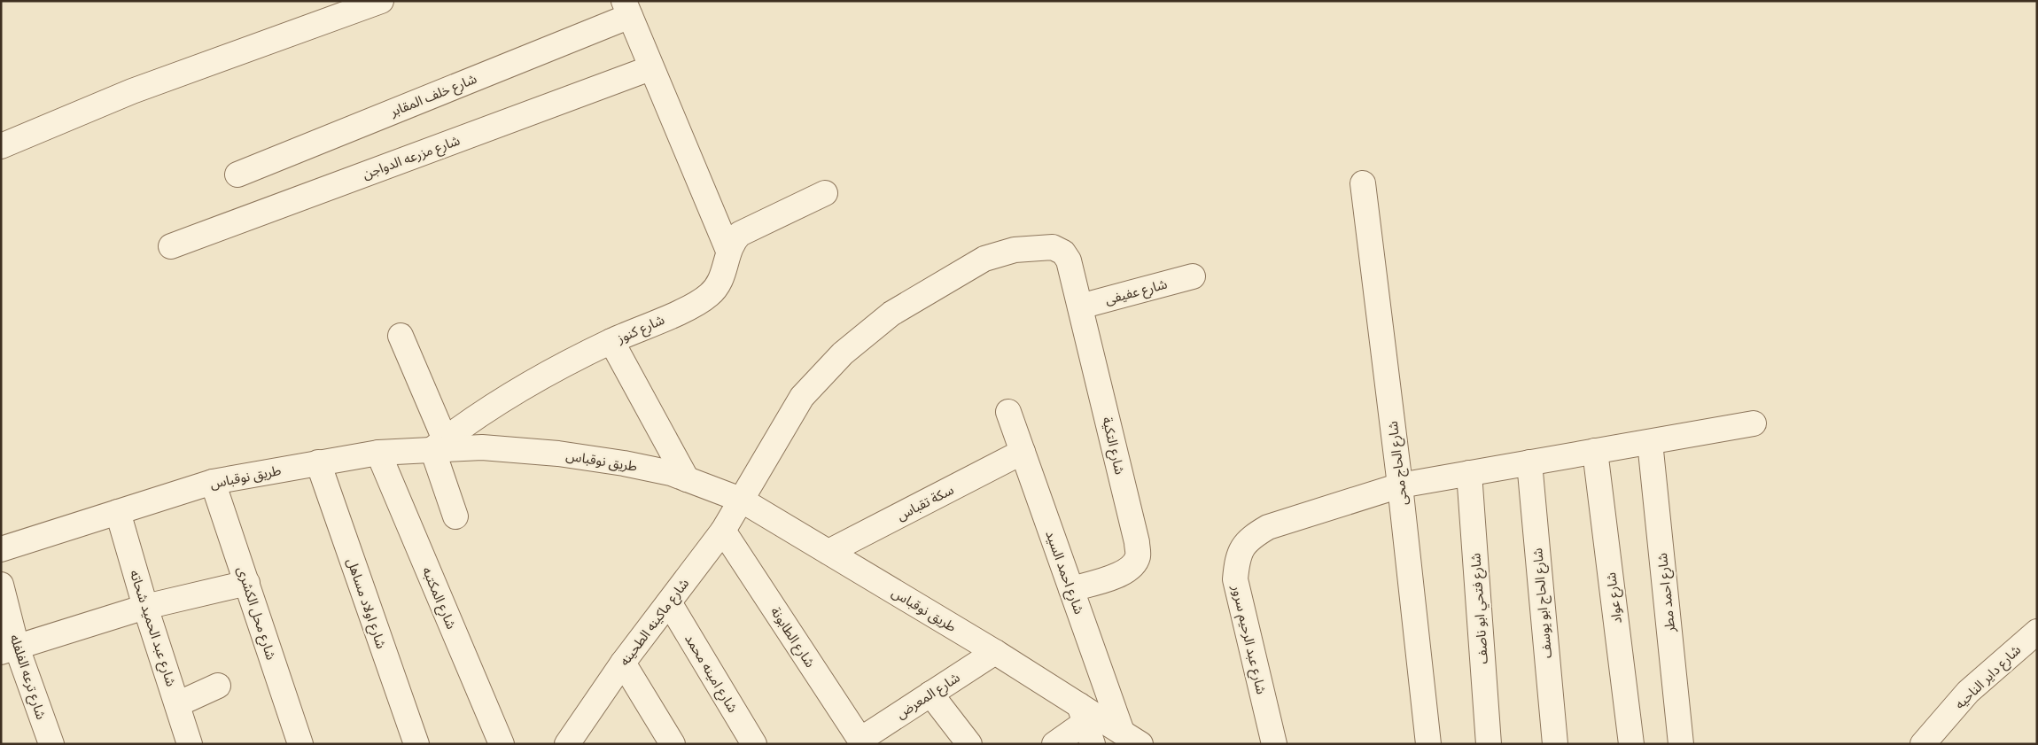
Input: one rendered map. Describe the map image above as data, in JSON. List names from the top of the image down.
{
  "streets": {
    "street": [
      "شارع خلف المقابر",
      "شارع مزرعه الدواجن",
      "شارع عفيفى",
      "شارع كنوز",
      "شارع التكية",
      "طريق نوقباس",
      "شارع الحاج محى",
      "سكة تقباس",
      "شارع احمد السيد",
      "شارع احمد مطر",
      "شارع المكتبه",
      "شارع عواد",
      "شارع اولاد مساهل",
      "شارع الحاج ابو يوسف",
      "شارع فتحي ابو ناصف",
      "شارع محل الكشرى",
      "شارع ماكينه الطحينه",
      "شارع عبد الحميد شحاته",
      "شارع الطابونة",
      "شارع عبد الرحيم سرور",
      "شارع امينه محمد",
      "شارع ترعه الفلفله",
      "شارع داير الناحيه",
      "شارع المعرض"
    ]
  },
  "crossings": [
    ["شارع خلف المقابر", "شارع مزرعه الدواجن"],
    ["شارع خلف المقابر", "شارع كنوز"],
    ["شارع عفيفى", "شارع التكية"],
    ["شارع كنوز", "طريق نوقباس"],
    ["شارع التكية", "شارع احمد السيد"],
    ["شارع التكية", "شارع ماكينه الطحينه"],
    ["طريق نوقباس", "سكة تقباس"],
    ["طريق نوقباس", "شارع احمد السيد"],
    ["طريق نوقباس", "شارع المكتبه"],
    ["طريق نوقباس", "شارع اولاد مساهل"],
    ["طريق نوقباس", "شارع محل الكشرى"],
    ["طريق نوقباس", "شارع ماكينه الطحينه"],
    ["طريق نوقباس", "شارع عبد الحميد شحاته"],
    ["طريق نوقباس", "شارع المعرض"],
    ["شارع الحاج محى", "شارع عبد الرحيم سرور"],
    ["سكة تقباس", "شارع احمد السيد"],
    ["شارع ماكينه الطحينه", "شارع الطابونة"],
    ["شارع ماكينه الطحينه", "شارع امينه محمد"],
    ["شارع الطابونة", "شارع المعرض"]
  ]
}
